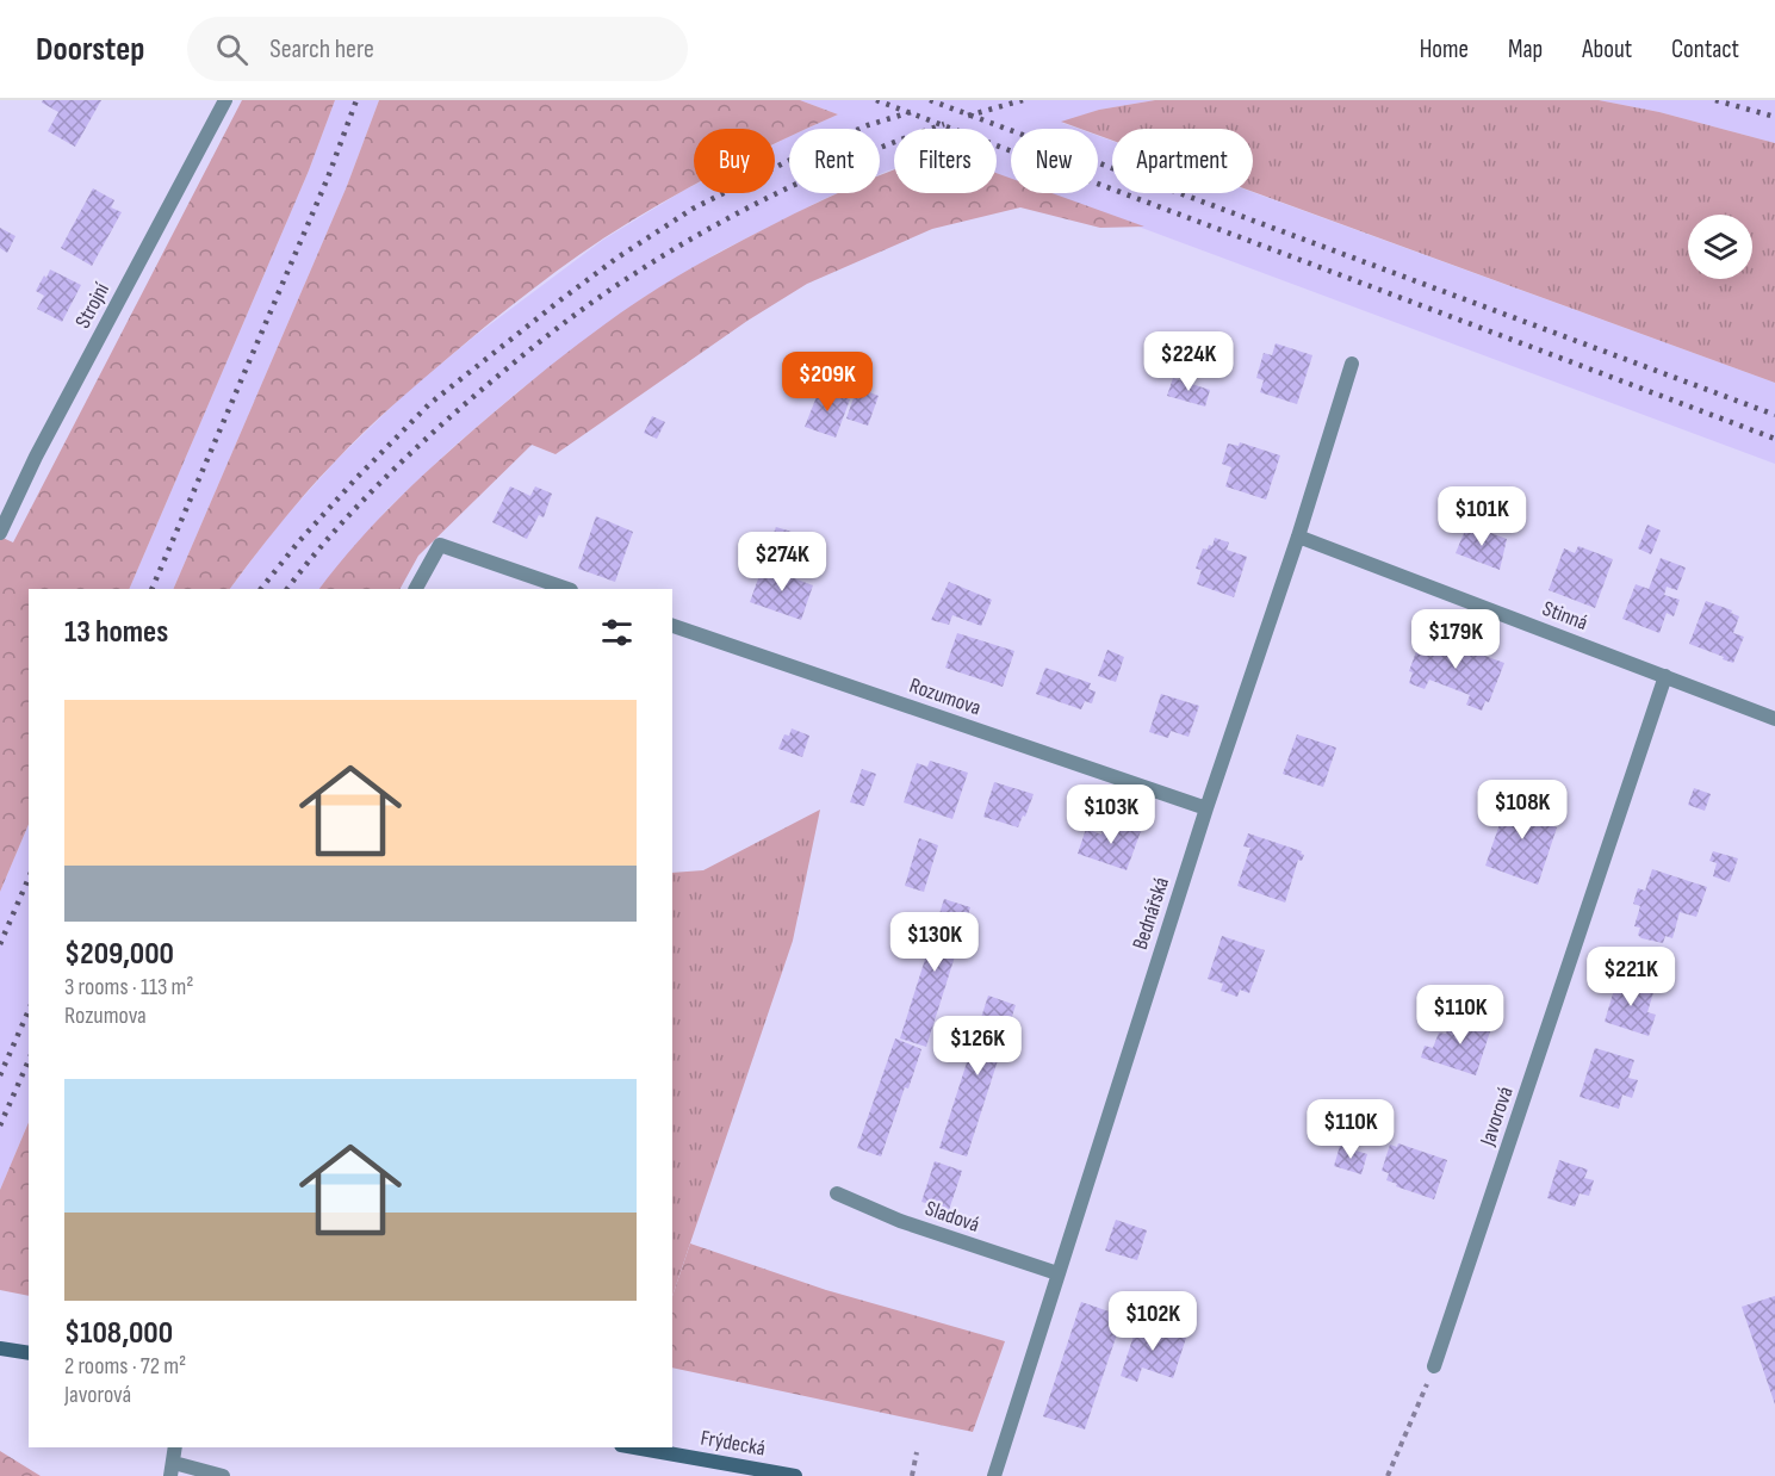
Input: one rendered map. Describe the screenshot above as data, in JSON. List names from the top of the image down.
{
  "streets": {
    "main road": ["Frýdecká"],
    "street": [
      "Strojní",
      "Stinná",
      "Rozumova",
      "Bednářská",
      "Javorová",
      "Sladová"
    ]
  },
  "crossings": [
    ["Stinná", "Bednářská"],
    ["Stinná", "Javorová"],
    ["Rozumova", "Bednářská"],
    ["Bednářská", "Sladová"]
  ],
  "page": {
    "header": "Doorstep",
    "search": "Search here",
    "nav": [
      "Home",
      "Map",
      "About",
      "Contact"
    ],
    "chip": [
      "Buy",
      "Rent",
      "Filters",
      "New",
      "Apartment"
    ],
    "price": [
      "$224K",
      "$209K",
      "$101K",
      "$274K",
      "$179K",
      "$108K",
      "$103K",
      "$130K",
      "$221K",
      "$110K",
      "$126K",
      "$110K",
      "$102K"
    ],
    "heading": "13 homes",
    "list": [
      {
        "name": "$209,000",
        "note": "3 rooms · 113 m² · Rozumova"
      },
      {
        "name": "$108,000",
        "note": "2 rooms · 72 m² · Javorová"
      }
    ]
  }
}
